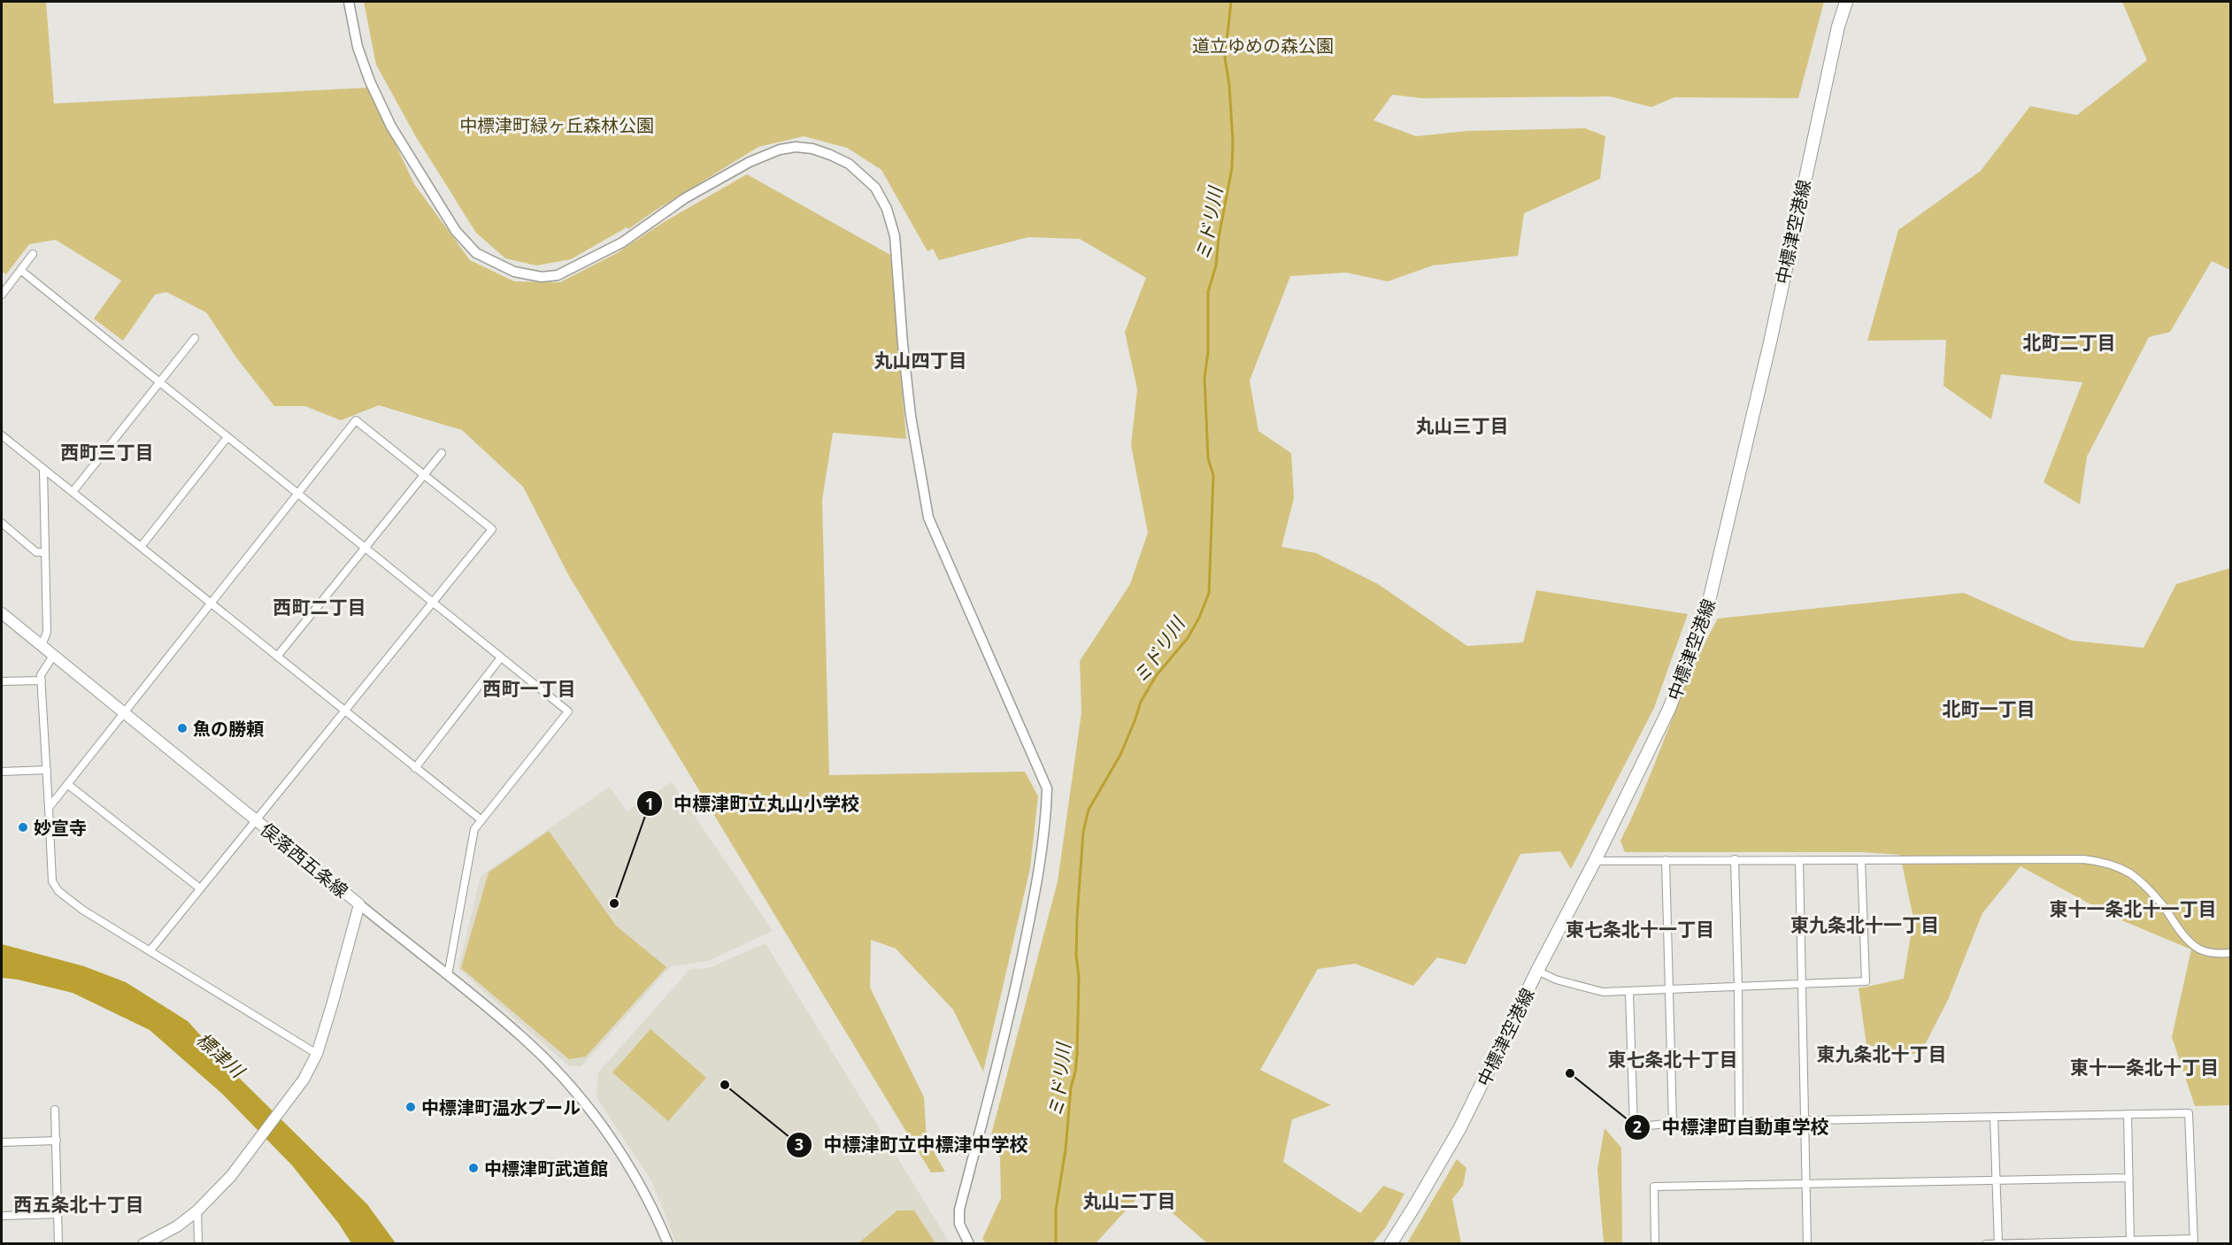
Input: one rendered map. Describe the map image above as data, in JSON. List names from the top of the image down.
{
  "streets": {
    "main road": ["中標津空港線", "俣落西五条線"]
  },
  "districts": [
    "北町二丁目",
    "丸山四丁目",
    "丸山三丁目",
    "西町三丁目",
    "西町二丁目",
    "西町一丁目",
    "北町一丁目",
    "東十一条北十一丁目",
    "東九条北十一丁目",
    "東七条北十一丁目",
    "東九条北十丁目",
    "東七条北十丁目",
    "東十一条北十丁目",
    "丸山二丁目",
    "西五条北十丁目"
  ],
  "water": ["ミドリ川", "標津川"],
  "parks": ["道立ゆめの森公園", "中標津町緑ヶ丘森林公園"],
  "places": [
    "魚の勝頼",
    "妙宣寺",
    "中標津町立丸山小学校",
    "中標津町自動車学校",
    "中標津町立中標津中学校",
    "中標津町温水プール",
    "中標津町武道館"
  ]
}
